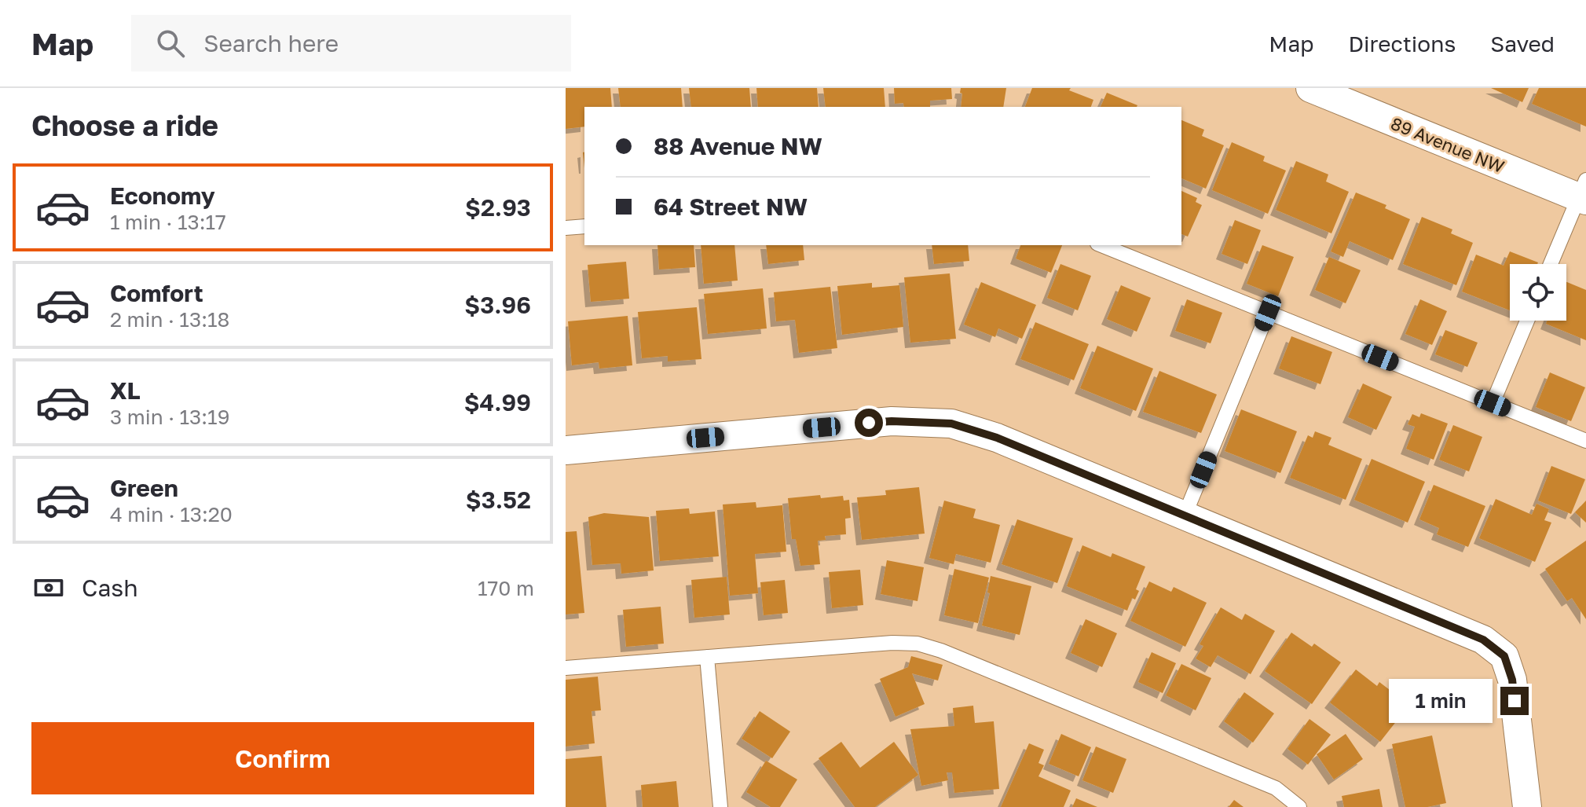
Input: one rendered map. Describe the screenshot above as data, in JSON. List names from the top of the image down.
{
  "streets": {
    "street": ["89 Avenue NW"]
  },
  "page": {
    "header": "Map",
    "search": "Search here",
    "nav": ["Map", "Directions", "Saved"],
    "heading": "Choose a ride",
    "banner": ["88 Avenue NW", "64 Street NW"],
    "list": [
      {
        "name": "Economy",
        "note": "1 min · 13:17",
        "value": "$2.93"
      },
      {
        "name": "Comfort",
        "note": "2 min · 13:18",
        "value": "$3.96"
      },
      {
        "name": "XL",
        "note": "3 min · 13:19",
        "value": "$4.99"
      },
      {
        "name": "Green",
        "note": "4 min · 13:20",
        "value": "$3.52"
      }
    ],
    "pay": ["Cash", "170 m"],
    "bubble": "1 min",
    "buttons": "Confirm"
  }
}
